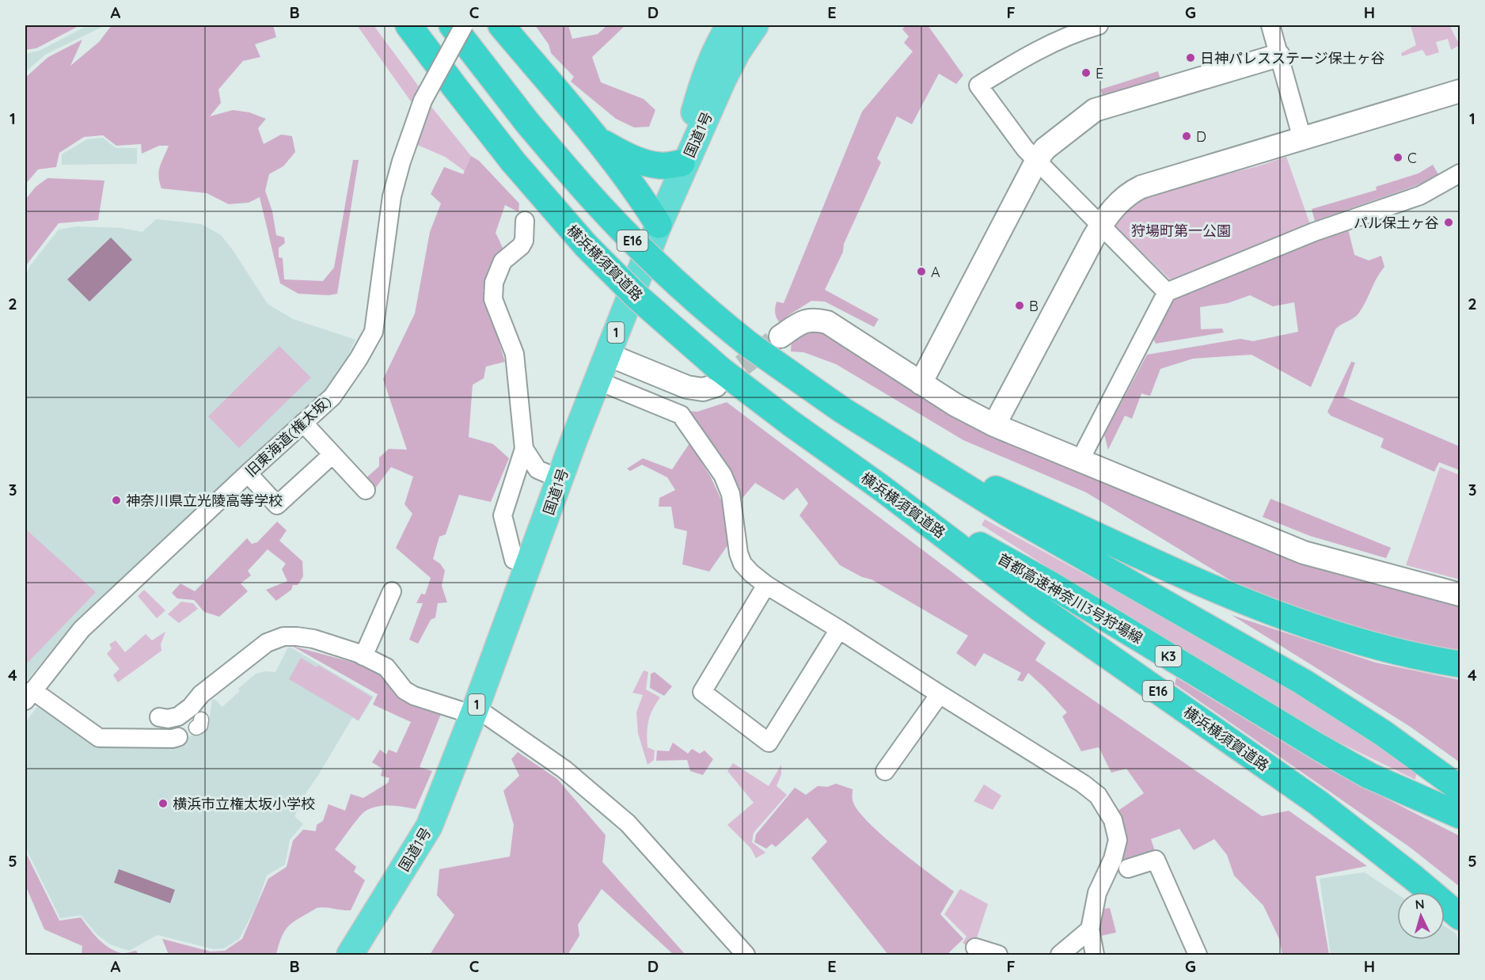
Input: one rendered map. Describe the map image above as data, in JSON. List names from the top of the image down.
{
  "streets": {
    "highway": [
      "国道1号",
      "E16",
      "横浜横須賀道路",
      "1",
      "首都高速神奈川3号狩場線",
      "K3"
    ],
    "street": ["旧東海道(権太坂)"]
  },
  "crossings": [
    ["横浜横須賀道路", "首都高速神奈川3号狩場線"]
  ],
  "parks": ["狩場町第一公園"],
  "places": [
    "日神パレスステージ保土ヶ谷",
    "E",
    "D",
    "C",
    "パル保土ヶ谷",
    "A",
    "B",
    "神奈川県立光陵高等学校",
    "横浜市立権太坂小学校"
  ],
  "north": "top",
  "grid": {
    "columns": [
      "A",
      "B",
      "C",
      "D",
      "E",
      "F",
      "G",
      "H"
    ],
    "rows": [
      "1",
      "2",
      "3",
      "4",
      "5"
    ]
  }
}
